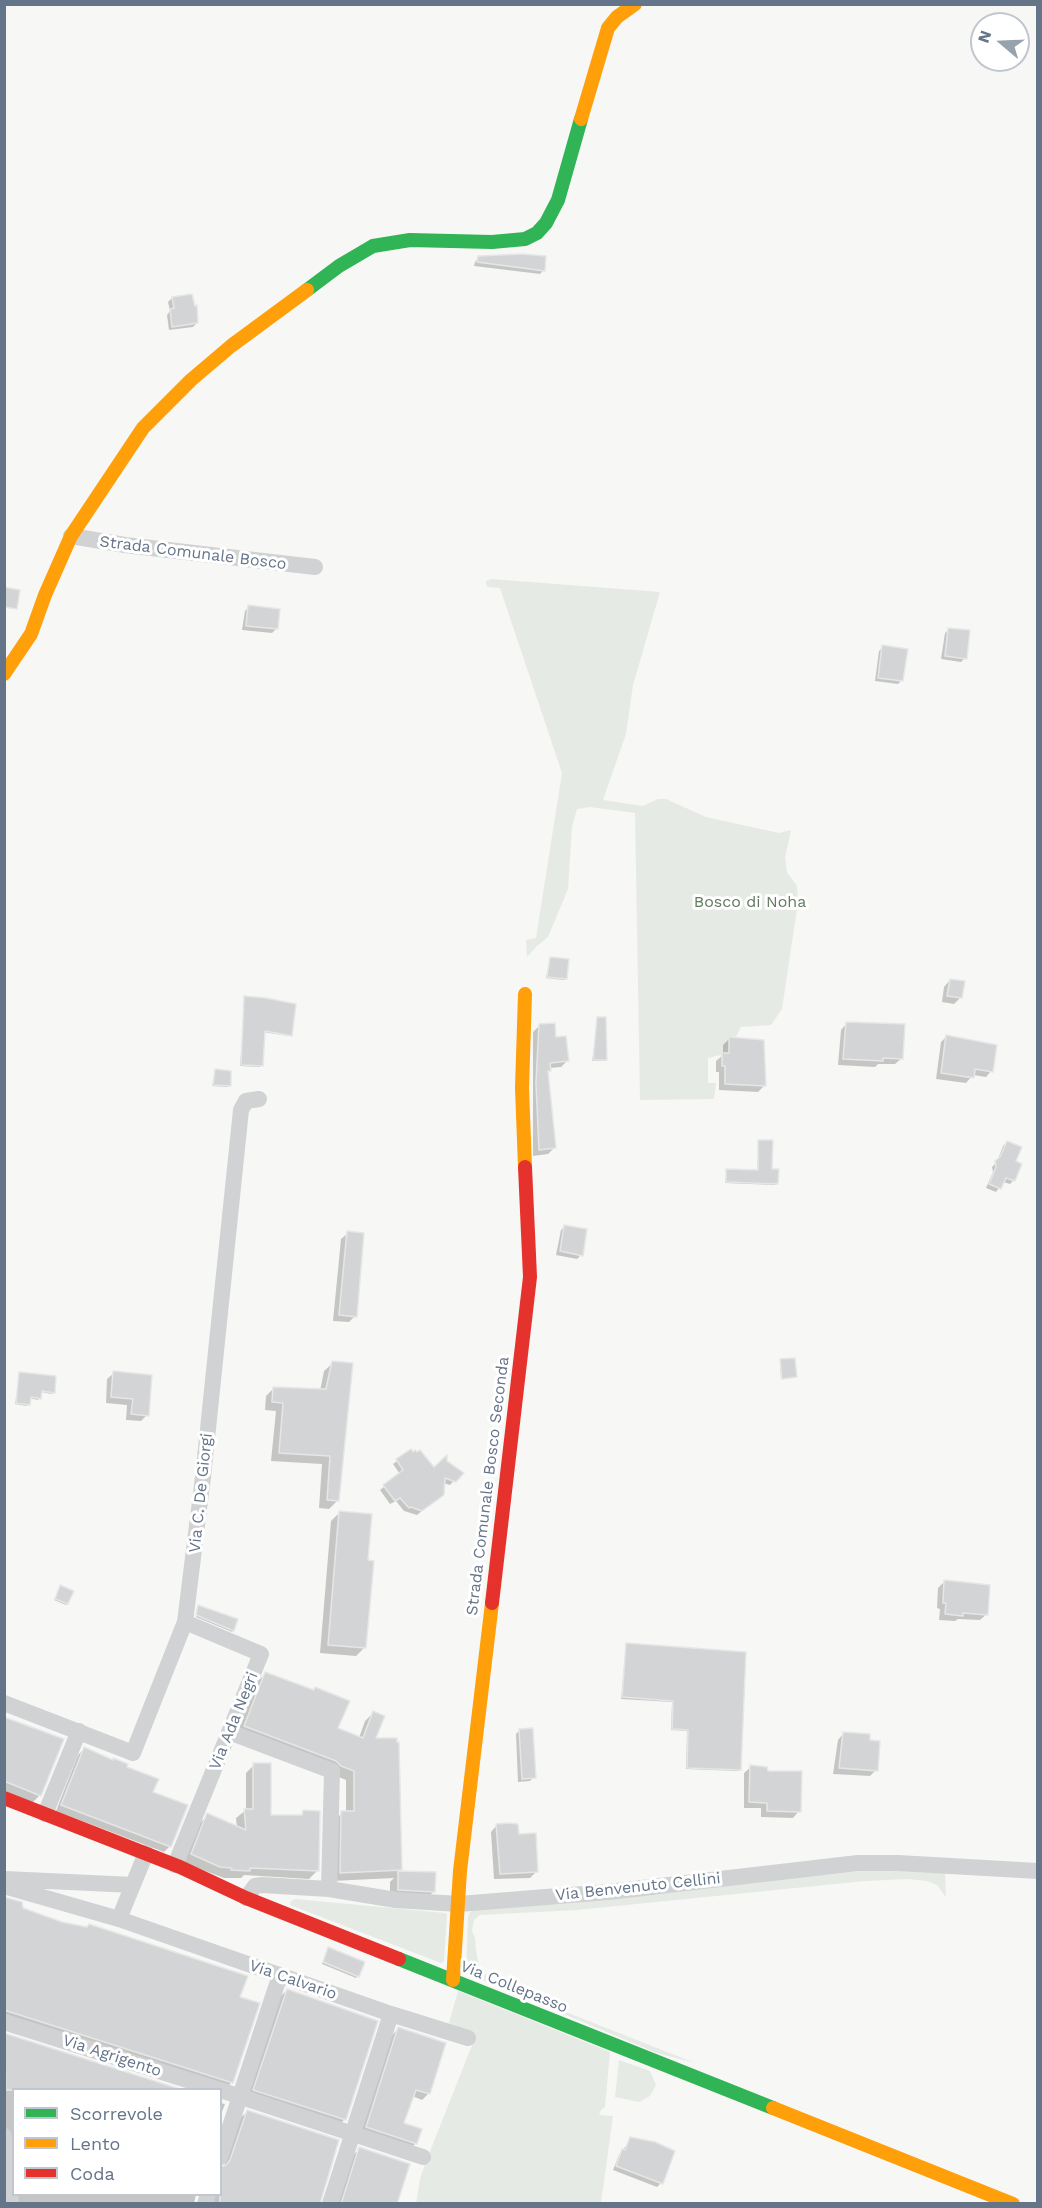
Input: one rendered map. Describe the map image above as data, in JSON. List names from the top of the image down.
{
  "streets": {
    "street": [
      "Strada Comunale Bosco",
      "Strada Comunale Bosco Seconda",
      "Via C. De Giorgi",
      "Via Ada Negri",
      "Via Benvenuto Cellini",
      "Via Calvario",
      "Via Collepasso",
      "Via Agrigento"
    ]
  },
  "crossings": [
    ["Strada Comunale Bosco Seconda", "Via Benvenuto Cellini"],
    ["Strada Comunale Bosco Seconda", "Via Collepasso"],
    ["Via C. De Giorgi", "Via Ada Negri"],
    ["Via Ada Negri", "Via Collepasso"],
    ["Via Benvenuto Cellini", "Via Collepasso"]
  ],
  "parks": ["Bosco di Noha"],
  "legend": ["Scorrevole", "Lento", "Coda"],
  "north": "left"
}
